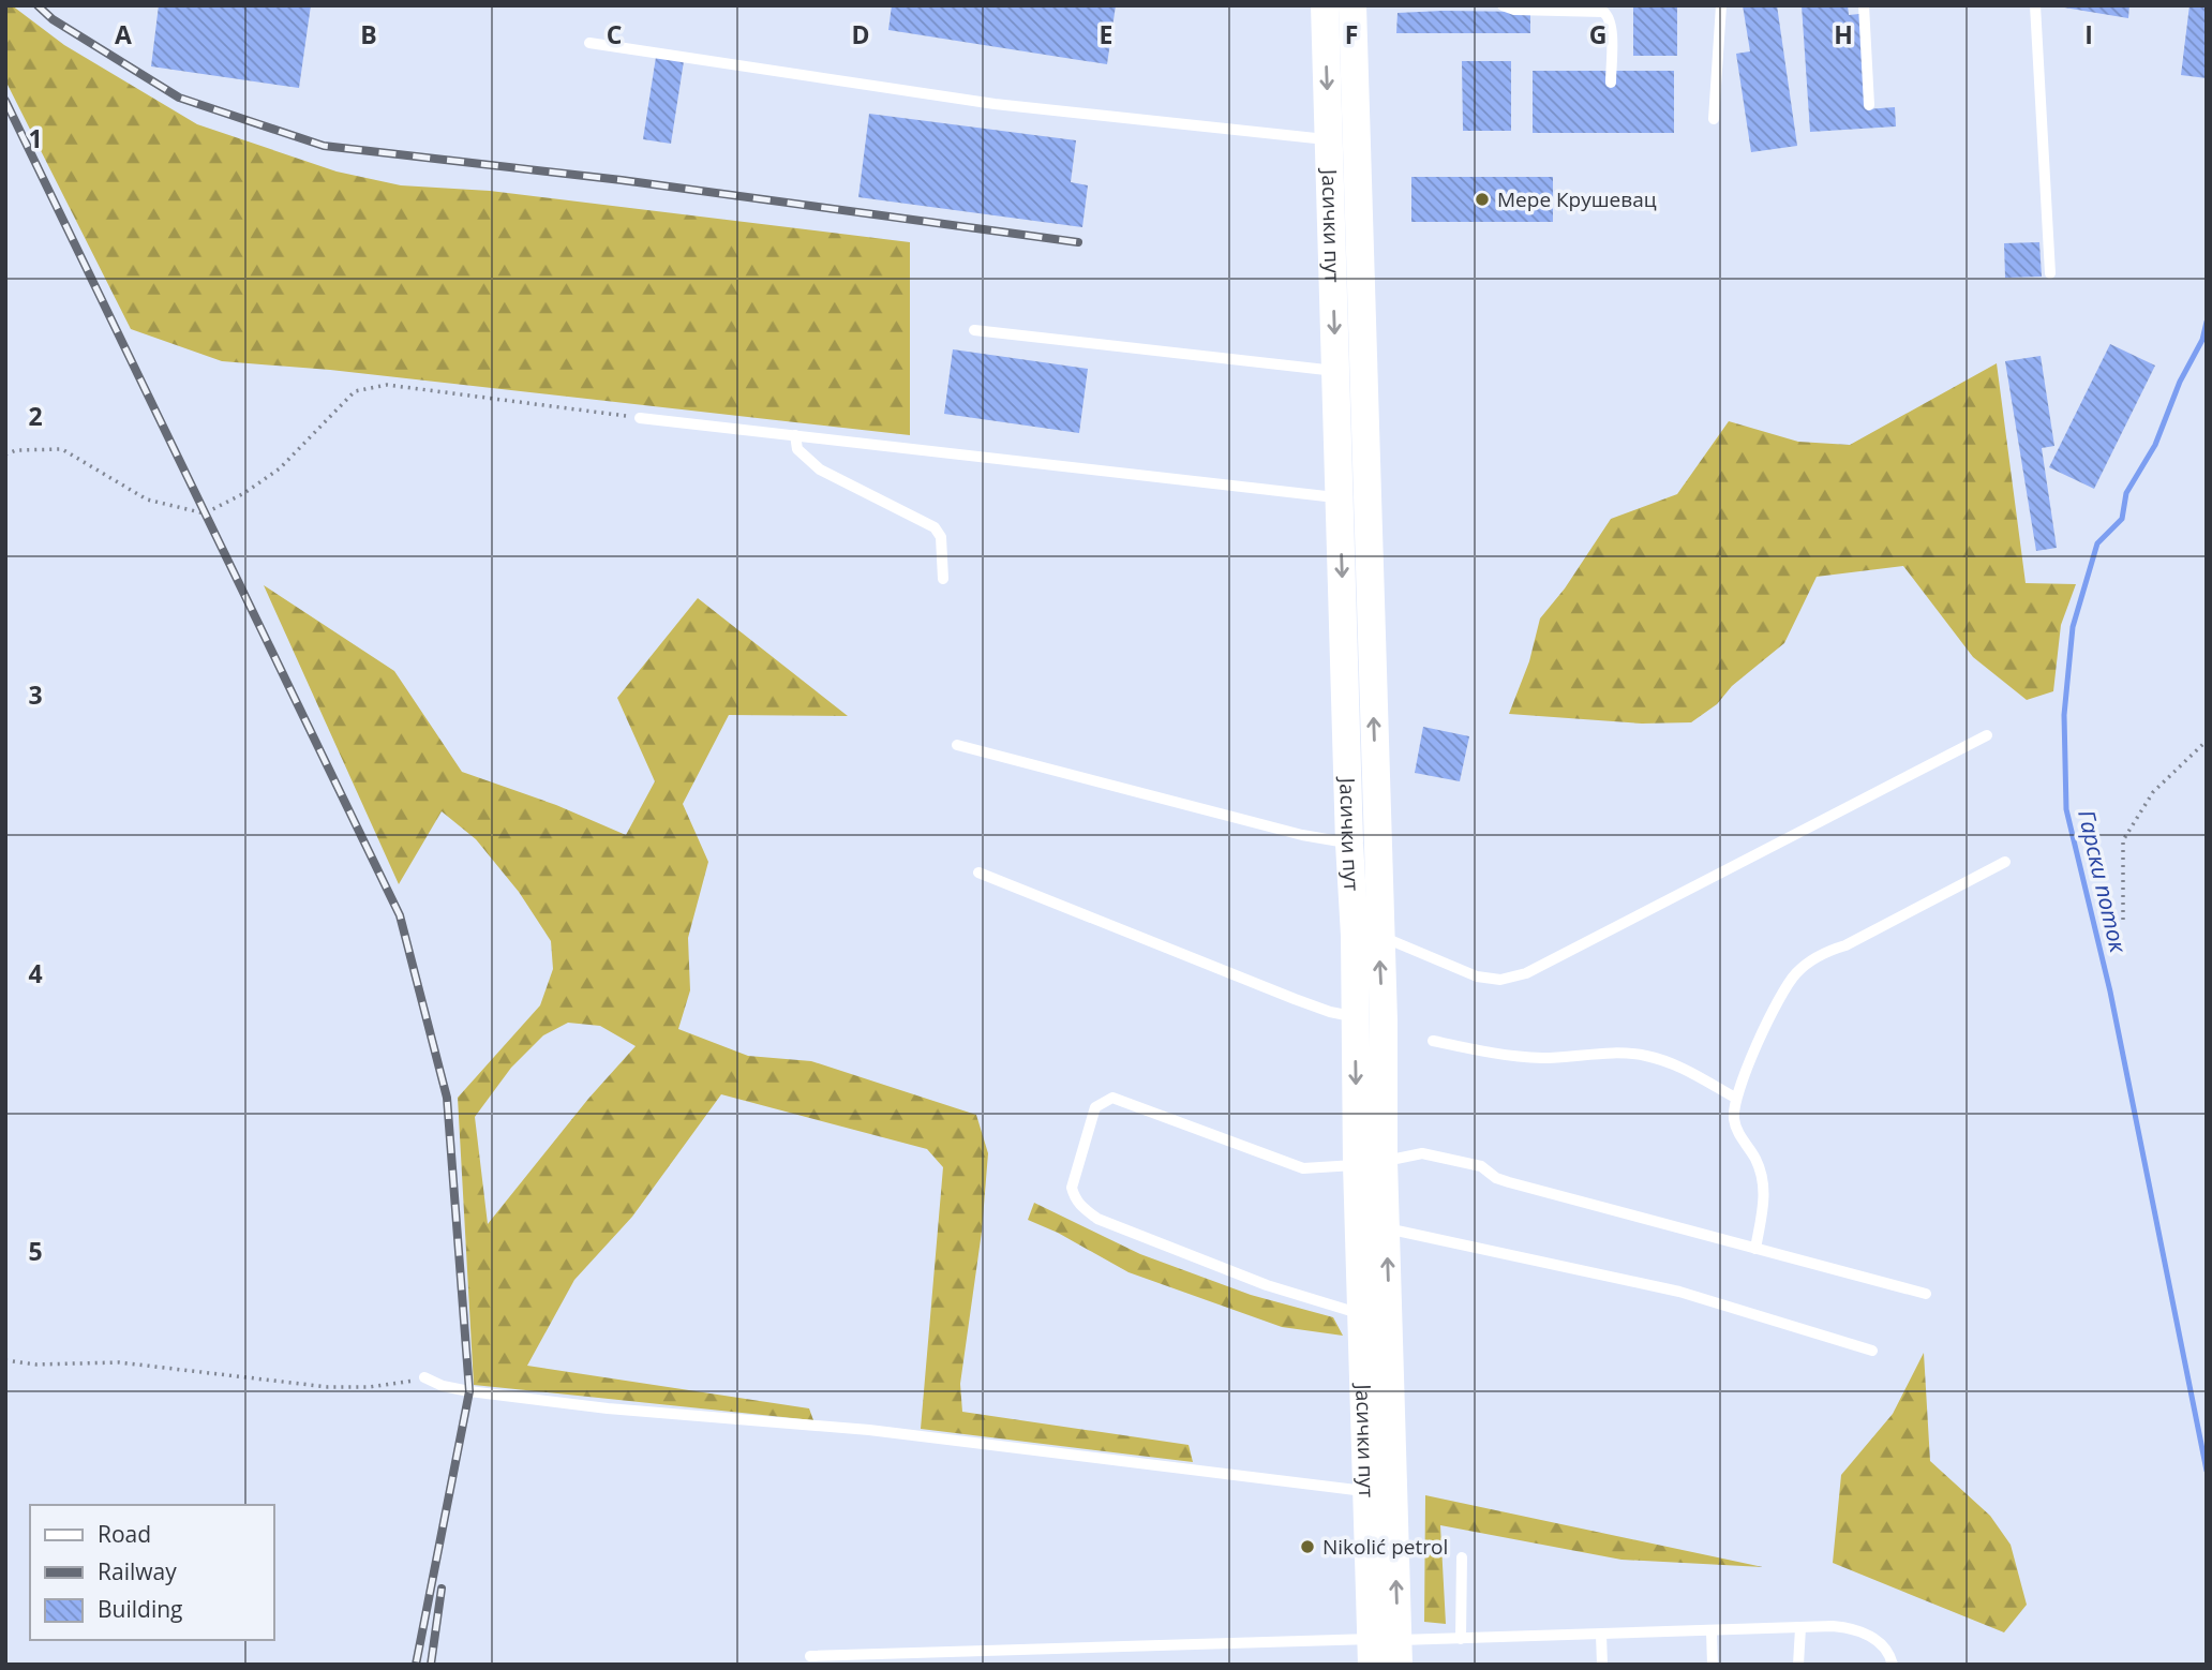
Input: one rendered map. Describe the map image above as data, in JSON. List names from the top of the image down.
{
  "streets": {
    "main road": ["Јасички пут"]
  },
  "water": ["Гарски поток"],
  "places": ["Мере Крушевац", "Nikolić petrol"],
  "legend": ["Road", "Railway", "Building"],
  "grid": {
    "columns": [
      "A",
      "B",
      "C",
      "D",
      "E",
      "F",
      "G",
      "H",
      "I"
    ],
    "rows": [
      "1",
      "2",
      "3",
      "4",
      "5"
    ]
  }
}
